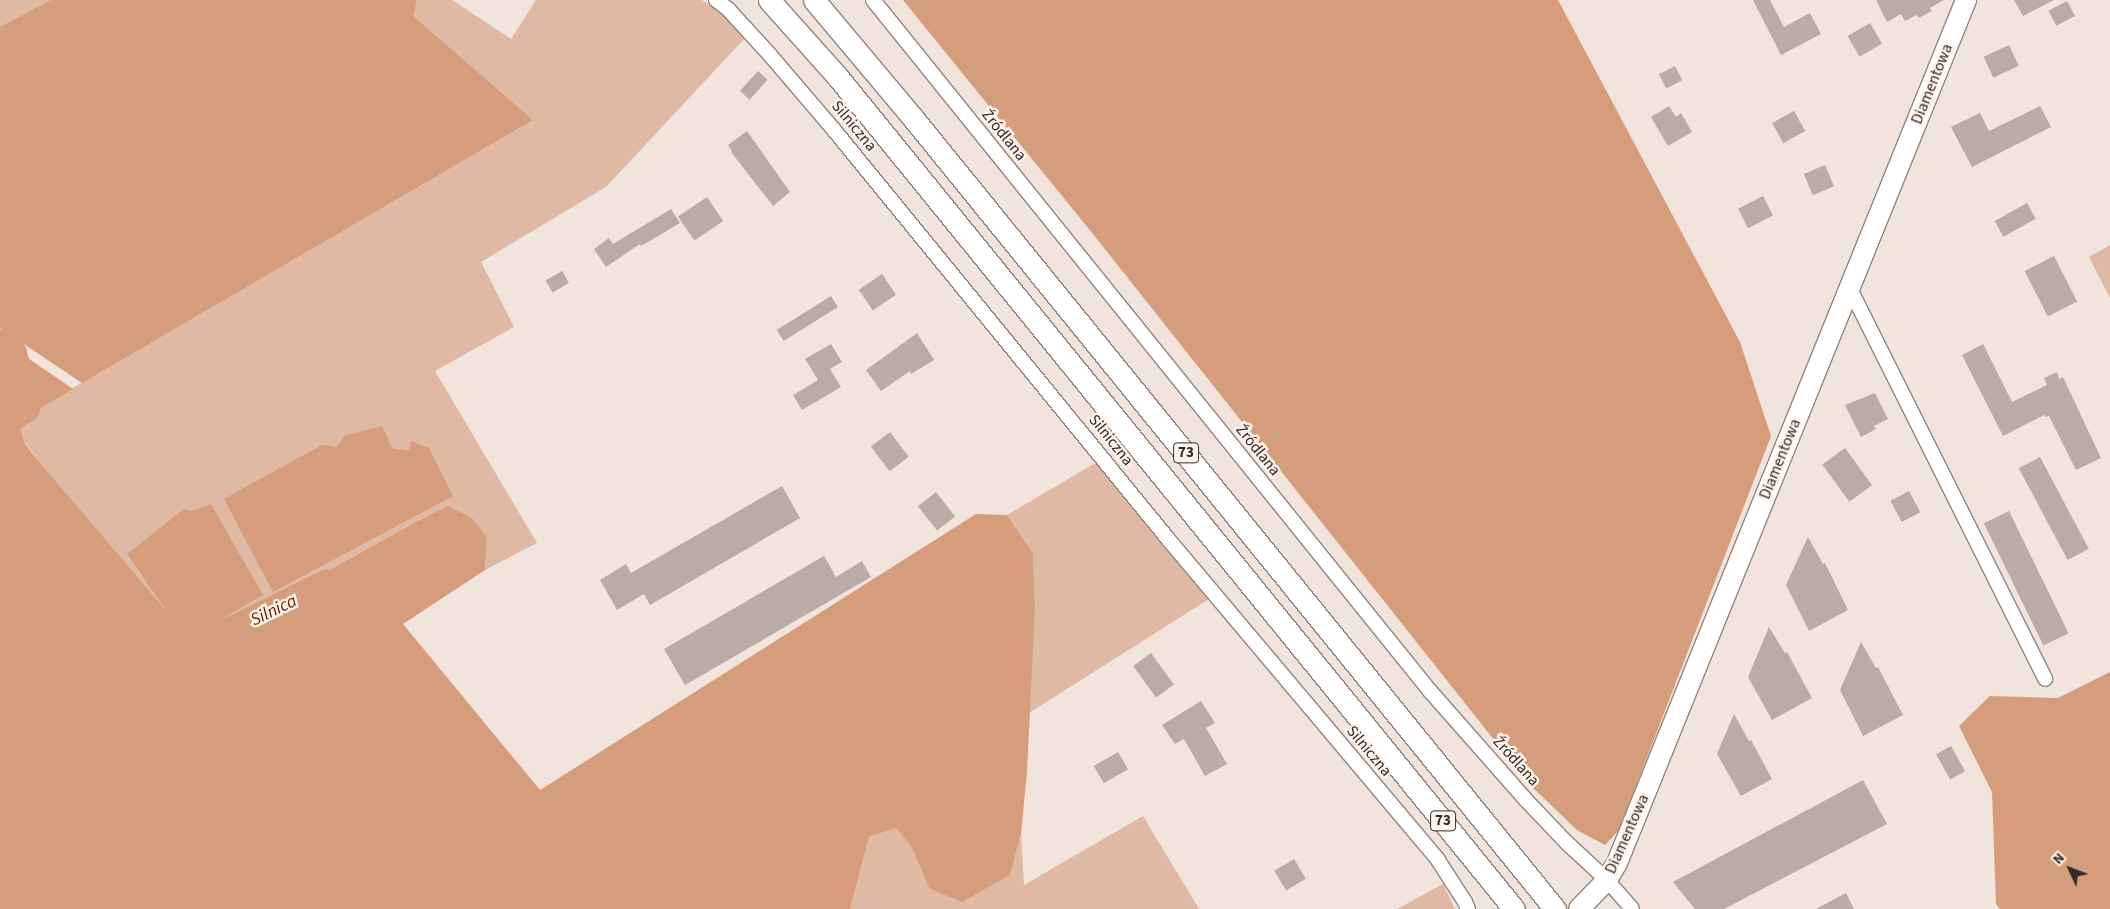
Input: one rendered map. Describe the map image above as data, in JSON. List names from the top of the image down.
{
  "streets": {
    "main road": ["73"],
    "street": ["Diamentowa", "Silniczna", "Źródlana"]
  },
  "crossings": [
    ["Diamentowa", "Źródlana"]
  ],
  "water": ["Silnica"],
  "north": "top left"
}
